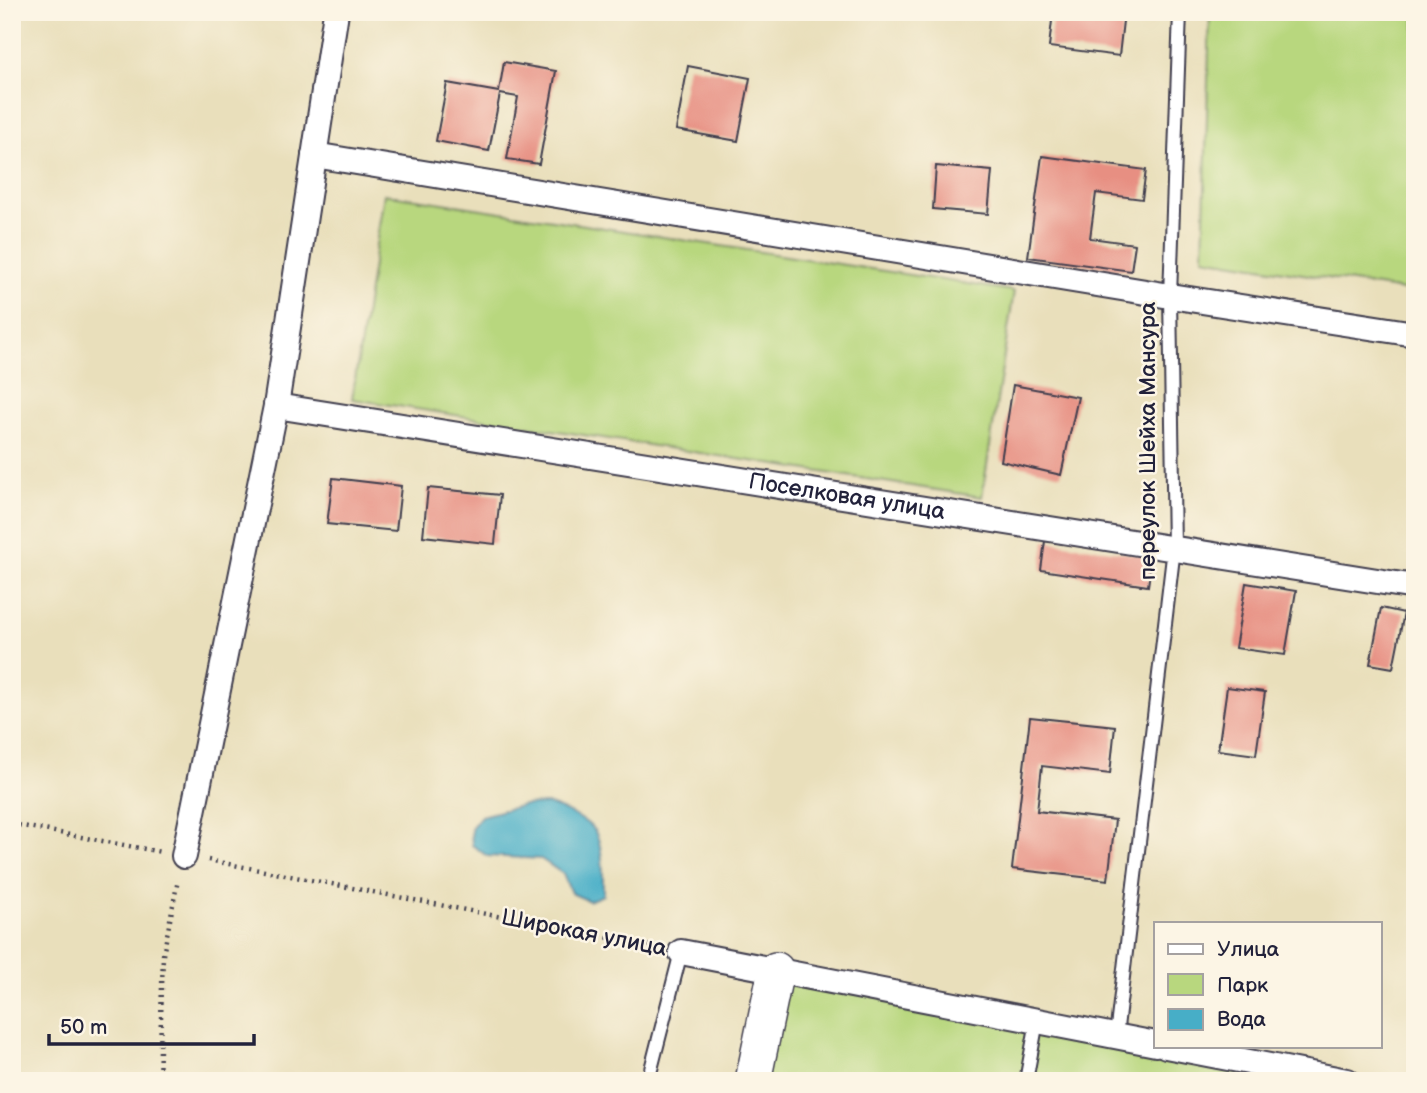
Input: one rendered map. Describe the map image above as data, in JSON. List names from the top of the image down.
{
  "streets": {
    "street": ["Поселковая улица", "Широкая улица"],
    "lane": ["переулок Шейха Мансура"]
  },
  "crossings": [
    ["переулок Шейха Мансура", "Поселковая улица"],
    ["переулок Шейха Мансура", "Широкая улица"]
  ],
  "legend": ["Улица", "Парк", "Вода"],
  "scale_bar": "50 m"
}
